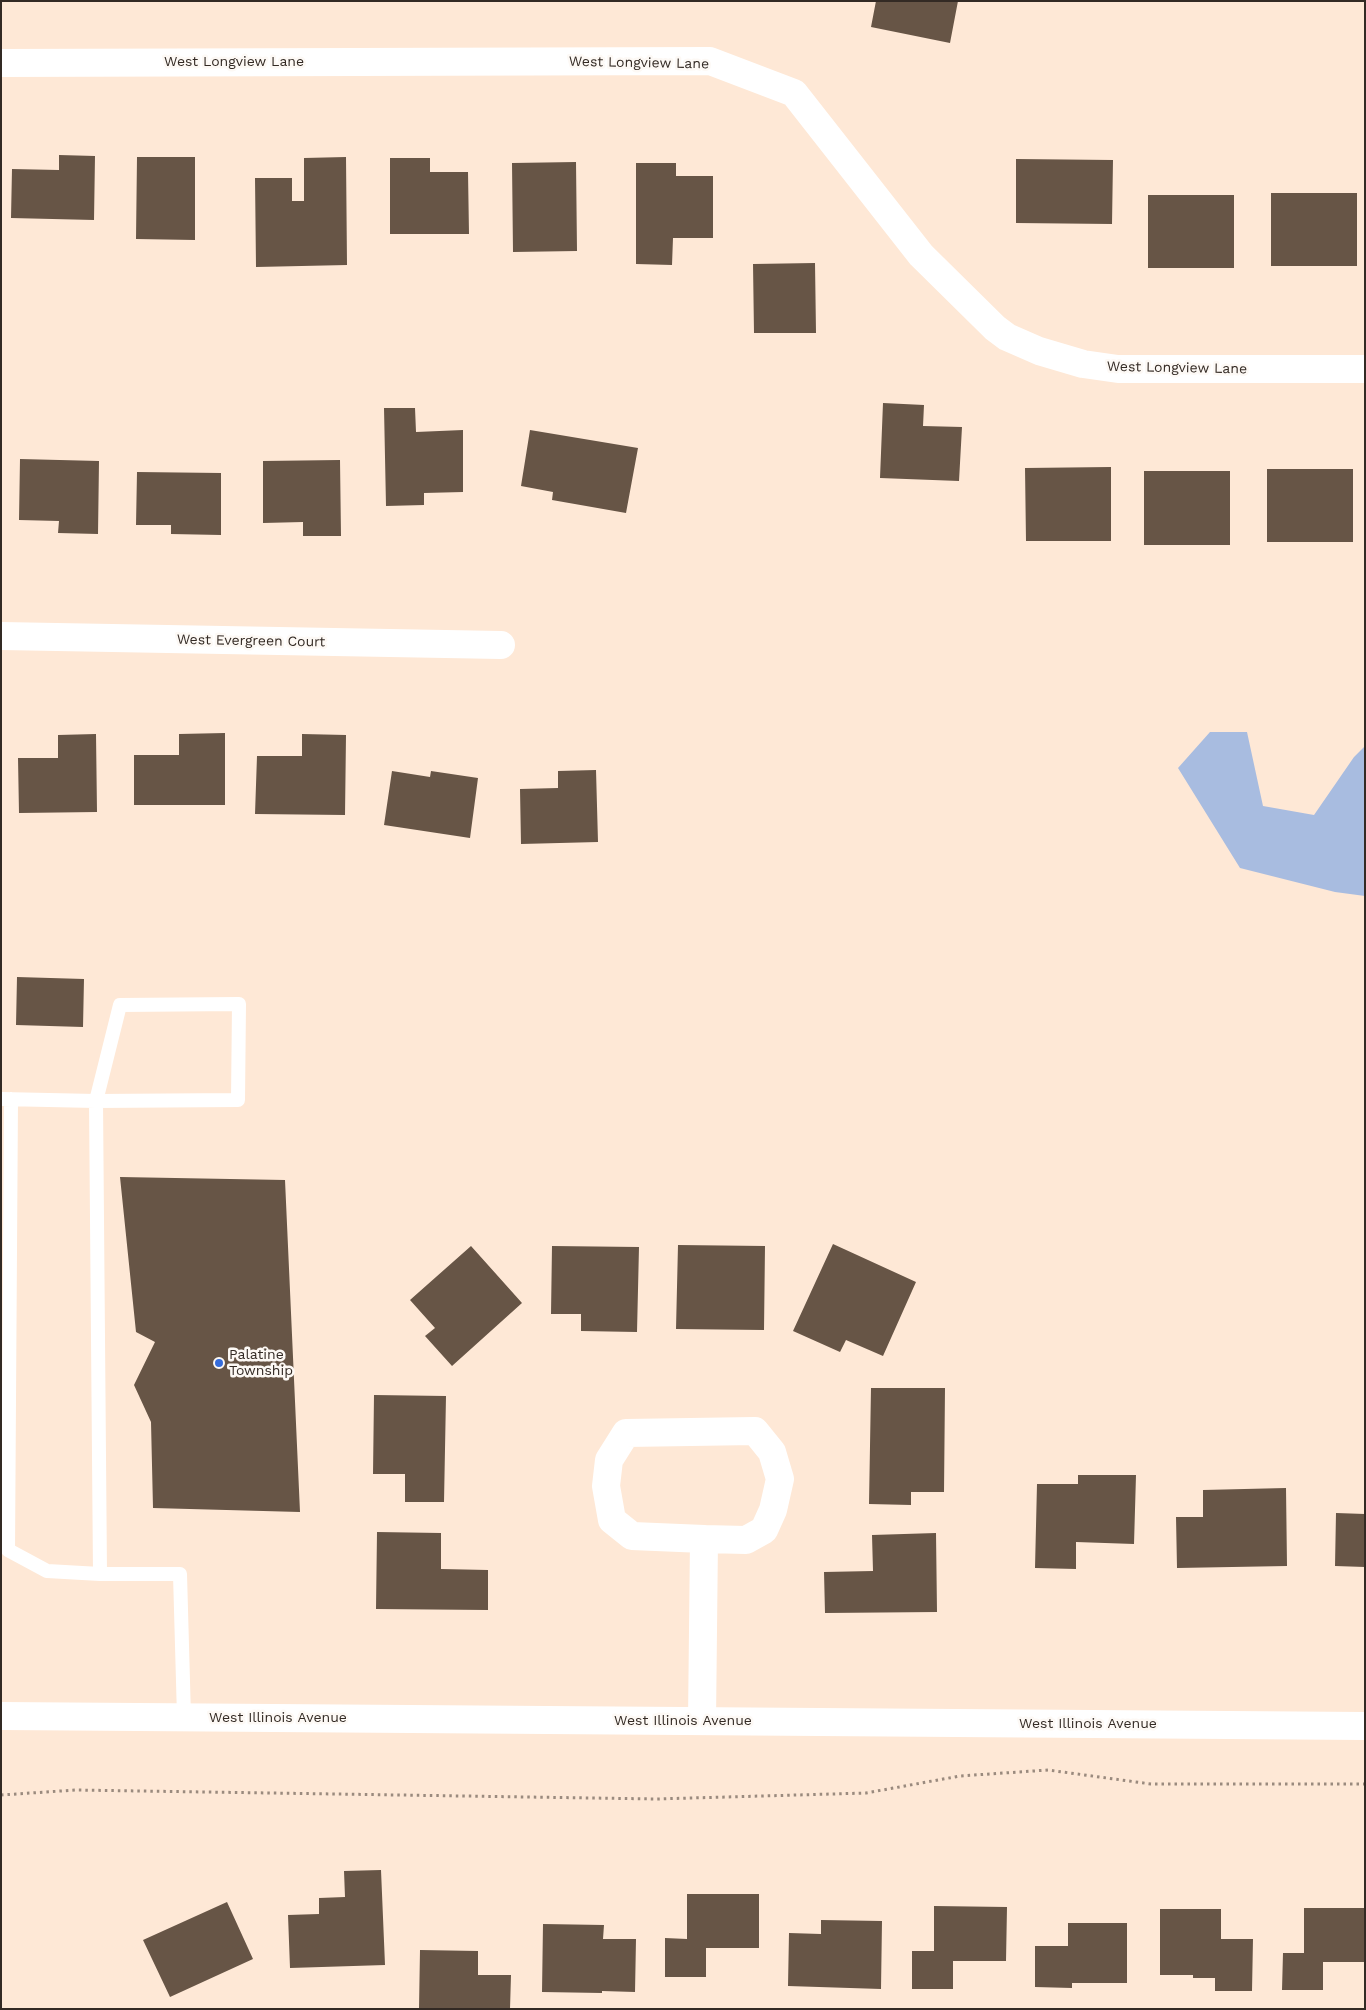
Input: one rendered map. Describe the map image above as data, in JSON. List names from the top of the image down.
{
  "streets": {
    "street": ["West Longview Lane", "West Evergreen Court", "West Illinois Avenue"]
  },
  "places": ["Palatine Township"]
}
